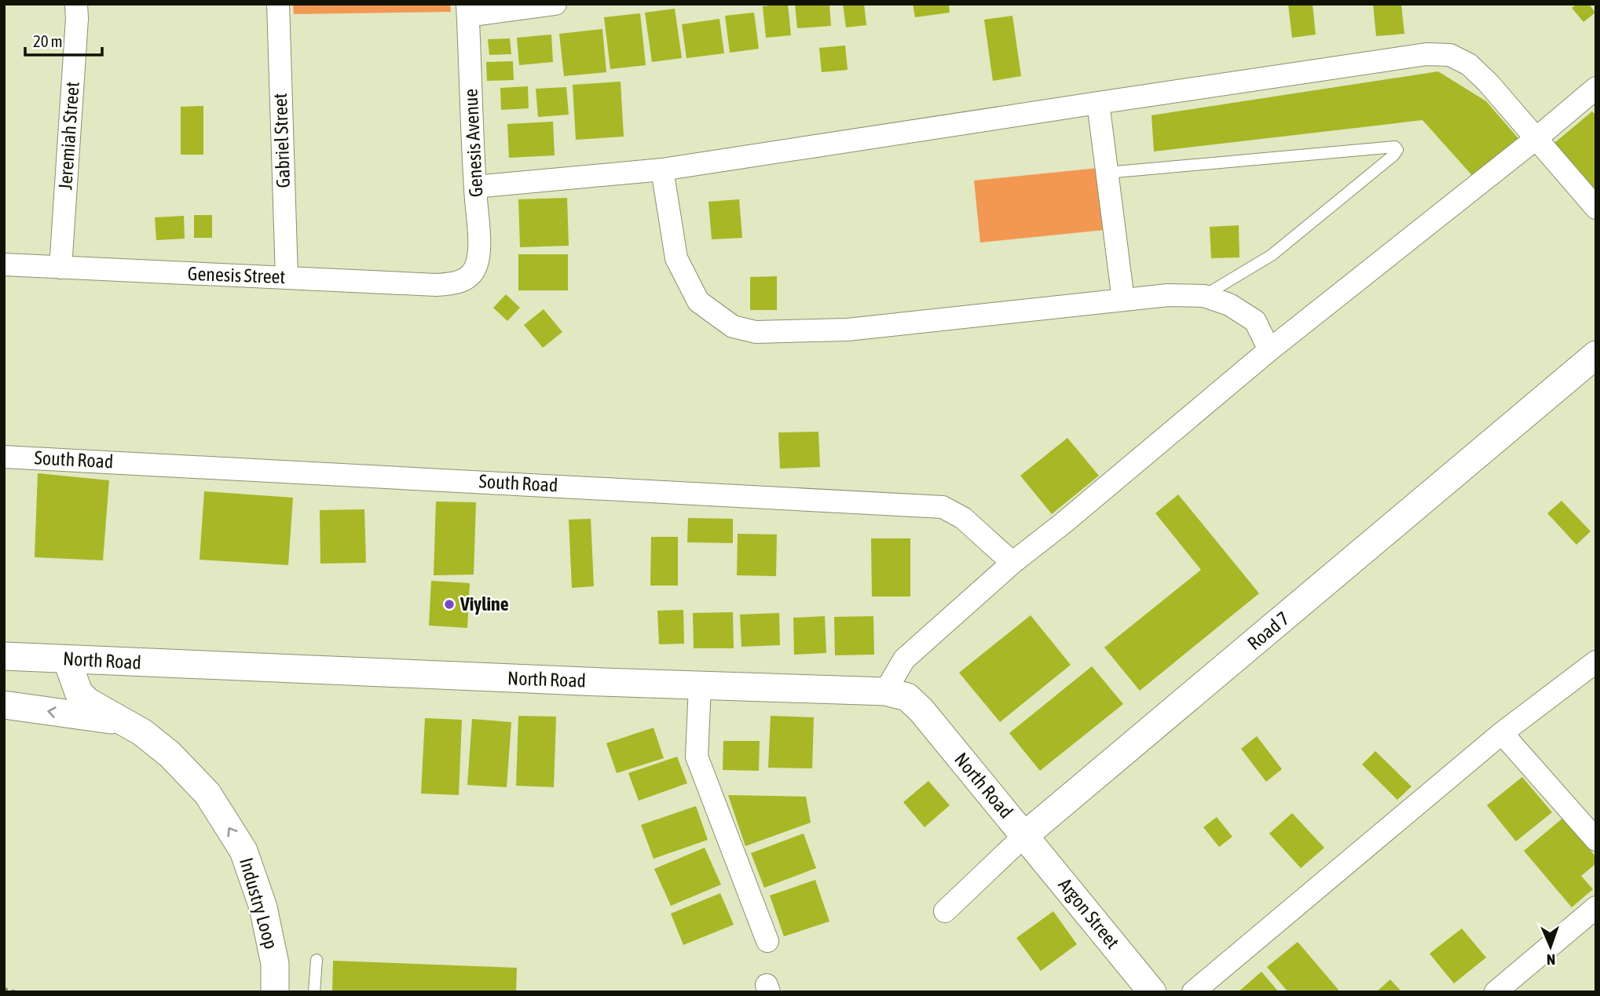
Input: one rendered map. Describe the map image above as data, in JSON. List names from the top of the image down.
{
  "streets": {
    "street": [
      "Jeremiah Street",
      "Gabriel Street",
      "Genesis Avenue",
      "Genesis Street",
      "South Road",
      "Road 7",
      "North Road",
      "Industry Loop",
      "Argon Street"
    ]
  },
  "crossings": [
    ["Jeremiah Street", "Genesis Street"],
    ["Gabriel Street", "Genesis Street"],
    ["Genesis Avenue", "Genesis Street"],
    ["Road 7", "North Road"],
    ["Road 7", "Argon Street"],
    ["North Road", "Argon Street"]
  ],
  "one_way": ["Industry Loop"],
  "places": ["Viyline"],
  "scale_bar": "20 m",
  "north": "bottom"
}
